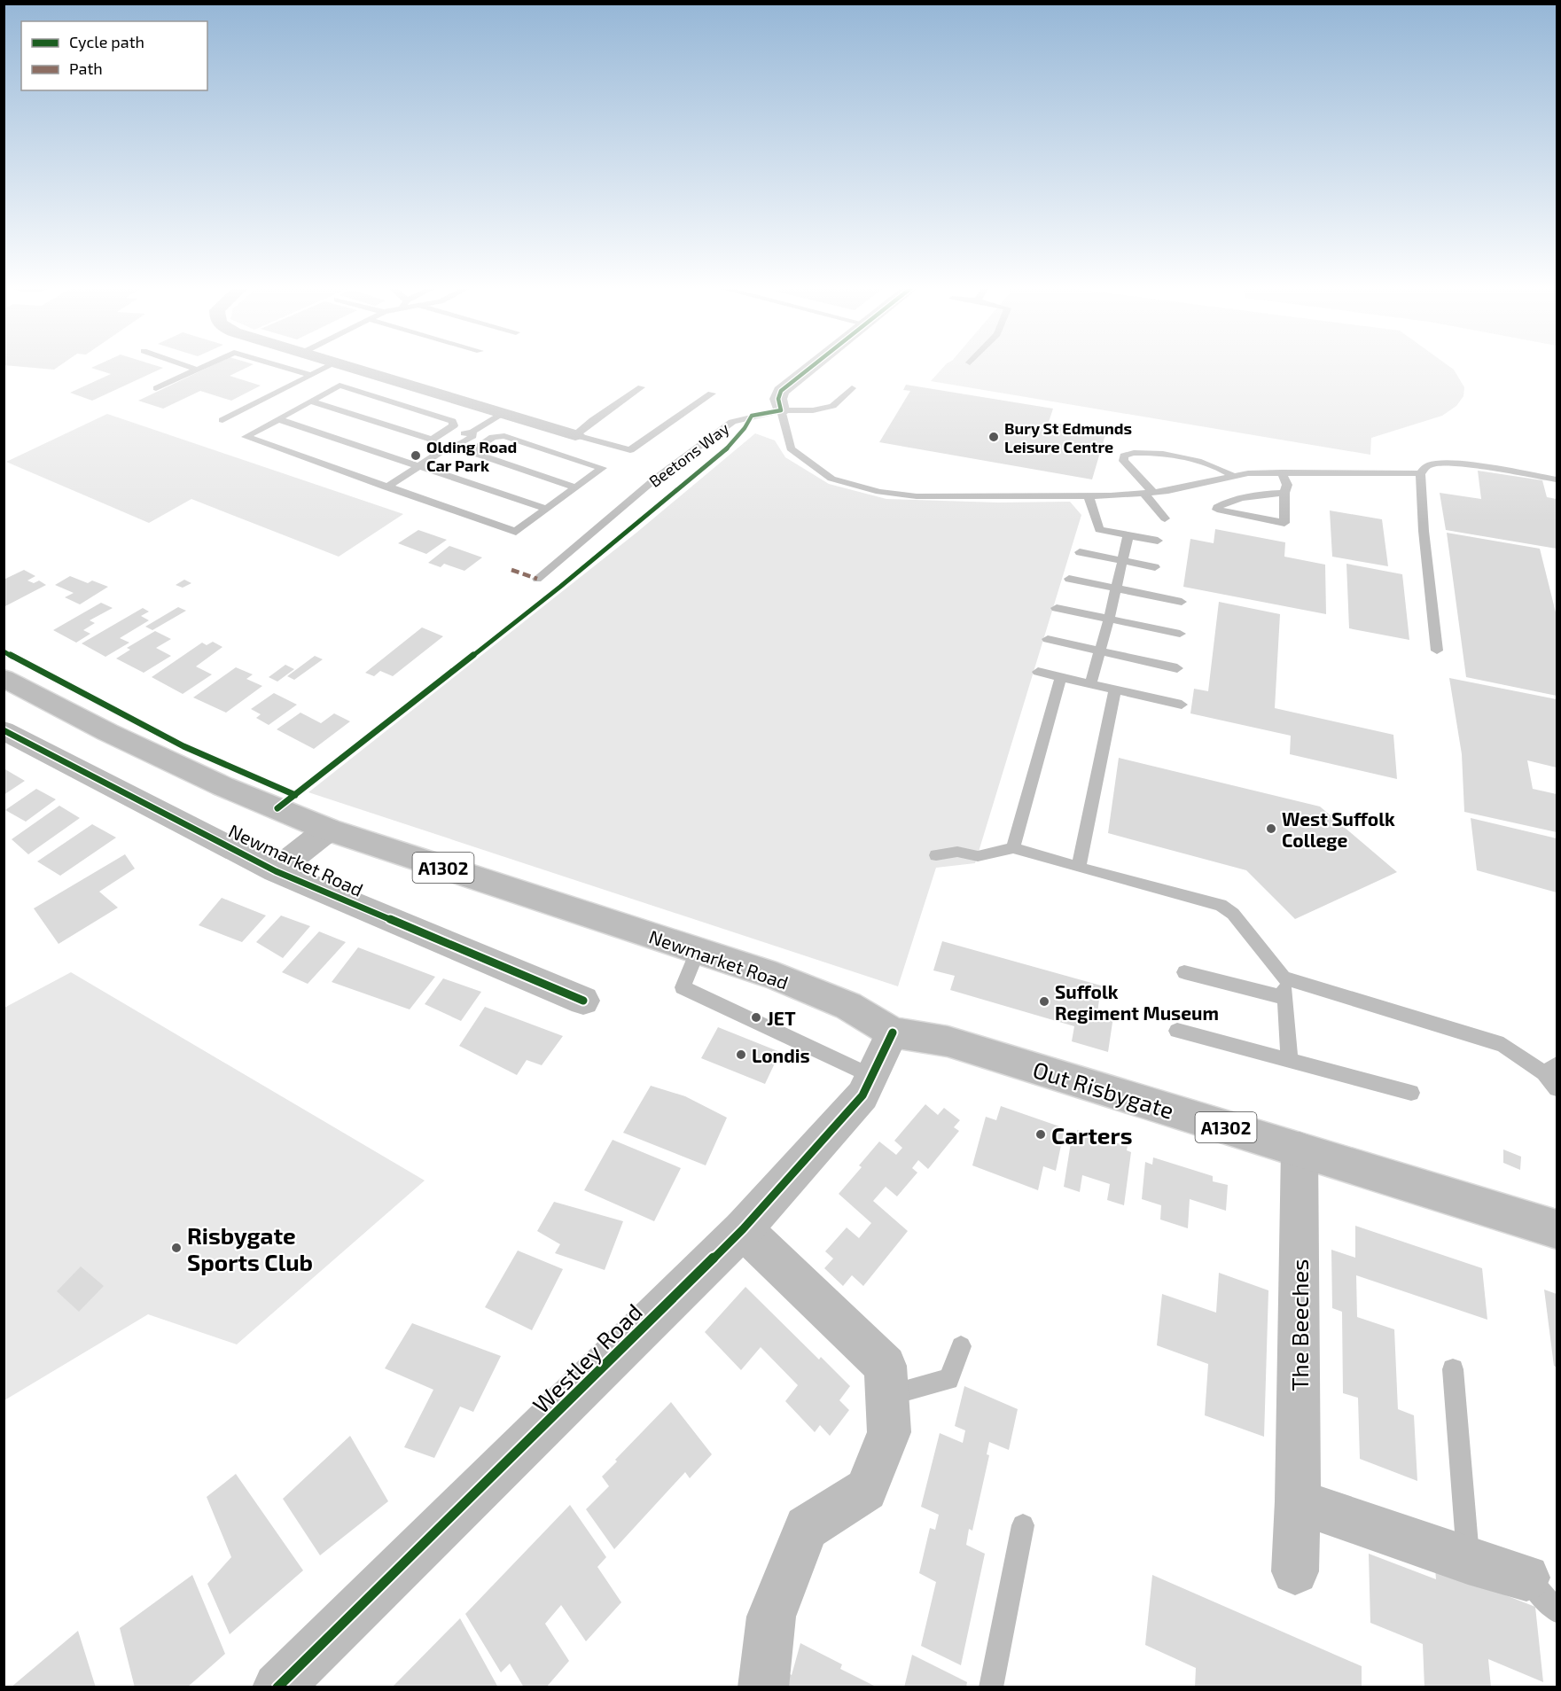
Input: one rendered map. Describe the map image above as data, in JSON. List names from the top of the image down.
{
  "streets": {
    "street": [
      "Newmarket Road",
      "A1302",
      "Out Risbygate",
      "The Beeches",
      "Westley Road"
    ],
    "lane": ["Beetons Way"]
  },
  "crossings": [
    ["Newmarket Road", "Out Risbygate"],
    ["Newmarket Road", "Westley Road"],
    ["Out Risbygate", "The Beeches"],
    ["Out Risbygate", "Westley Road"]
  ],
  "places": [
    "Bury St Edmunds Leisure Centre",
    "Olding Road Car Park",
    "West Suffolk College",
    "Suffolk Regiment Museum",
    "JET",
    "Londis",
    "Carters",
    "Risbygate Sports Club"
  ],
  "legend": ["Cycle path", "Path"]
}
